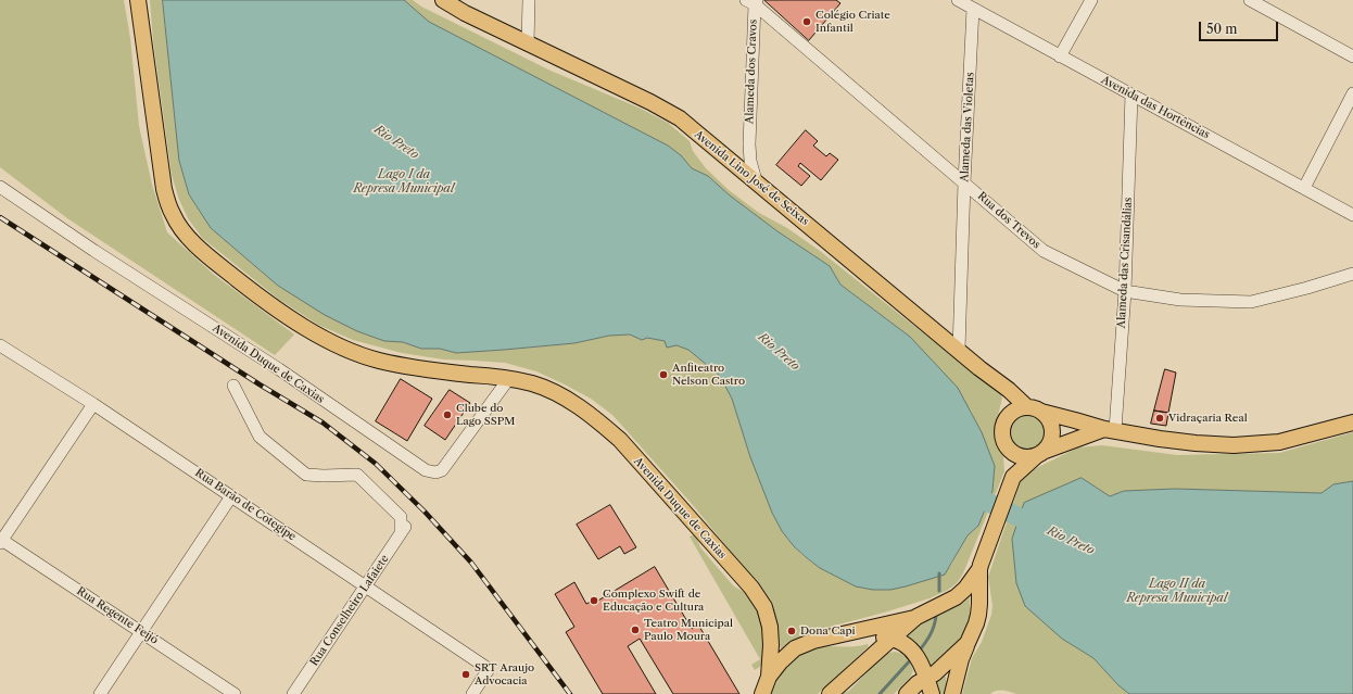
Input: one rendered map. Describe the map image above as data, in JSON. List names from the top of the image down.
{
  "streets": {
    "main road": ["Avenida Lino José de Seixas", "Avenida Duque de Caxias"],
    "street": [
      "Alameda dos Cravos",
      "Avenida das Hortências",
      "Alameda das Violetas",
      "Rua dos Trevos",
      "Alameda das Crisandálias",
      "Rua Barão de Cotegipe",
      "Rua Conselheiro Lafaiete",
      "Rua Regente Feijó"
    ]
  },
  "crossings": [
    ["Alameda dos Cravos", "Avenida Lino José de Seixas"],
    ["Alameda dos Cravos", "Rua dos Trevos"],
    ["Avenida das Hortências", "Alameda das Violetas"],
    ["Avenida das Hortências", "Alameda das Crisandálias"],
    ["Alameda das Violetas", "Avenida Lino José de Seixas"],
    ["Alameda das Violetas", "Rua dos Trevos"],
    ["Rua dos Trevos", "Alameda das Crisandálias"],
    ["Rua Barão de Cotegipe", "Rua Conselheiro Lafaiete"]
  ],
  "water": ["Rio Preto", "Lago I da Represa Municipal", "Lago II da Represa Municipal"],
  "places": [
    "Colégio Criate Infantil",
    "Anfiteatro Nelson Castro",
    "Clube do Lago SSPM",
    "Vidraçaria Real",
    "Complexo Swift de Educação e Cultura",
    "Teatro Municipal Paulo Moura",
    "Dona Capi",
    "SRT Araujo Advocacia"
  ],
  "scale_bar": "50 m"
}
